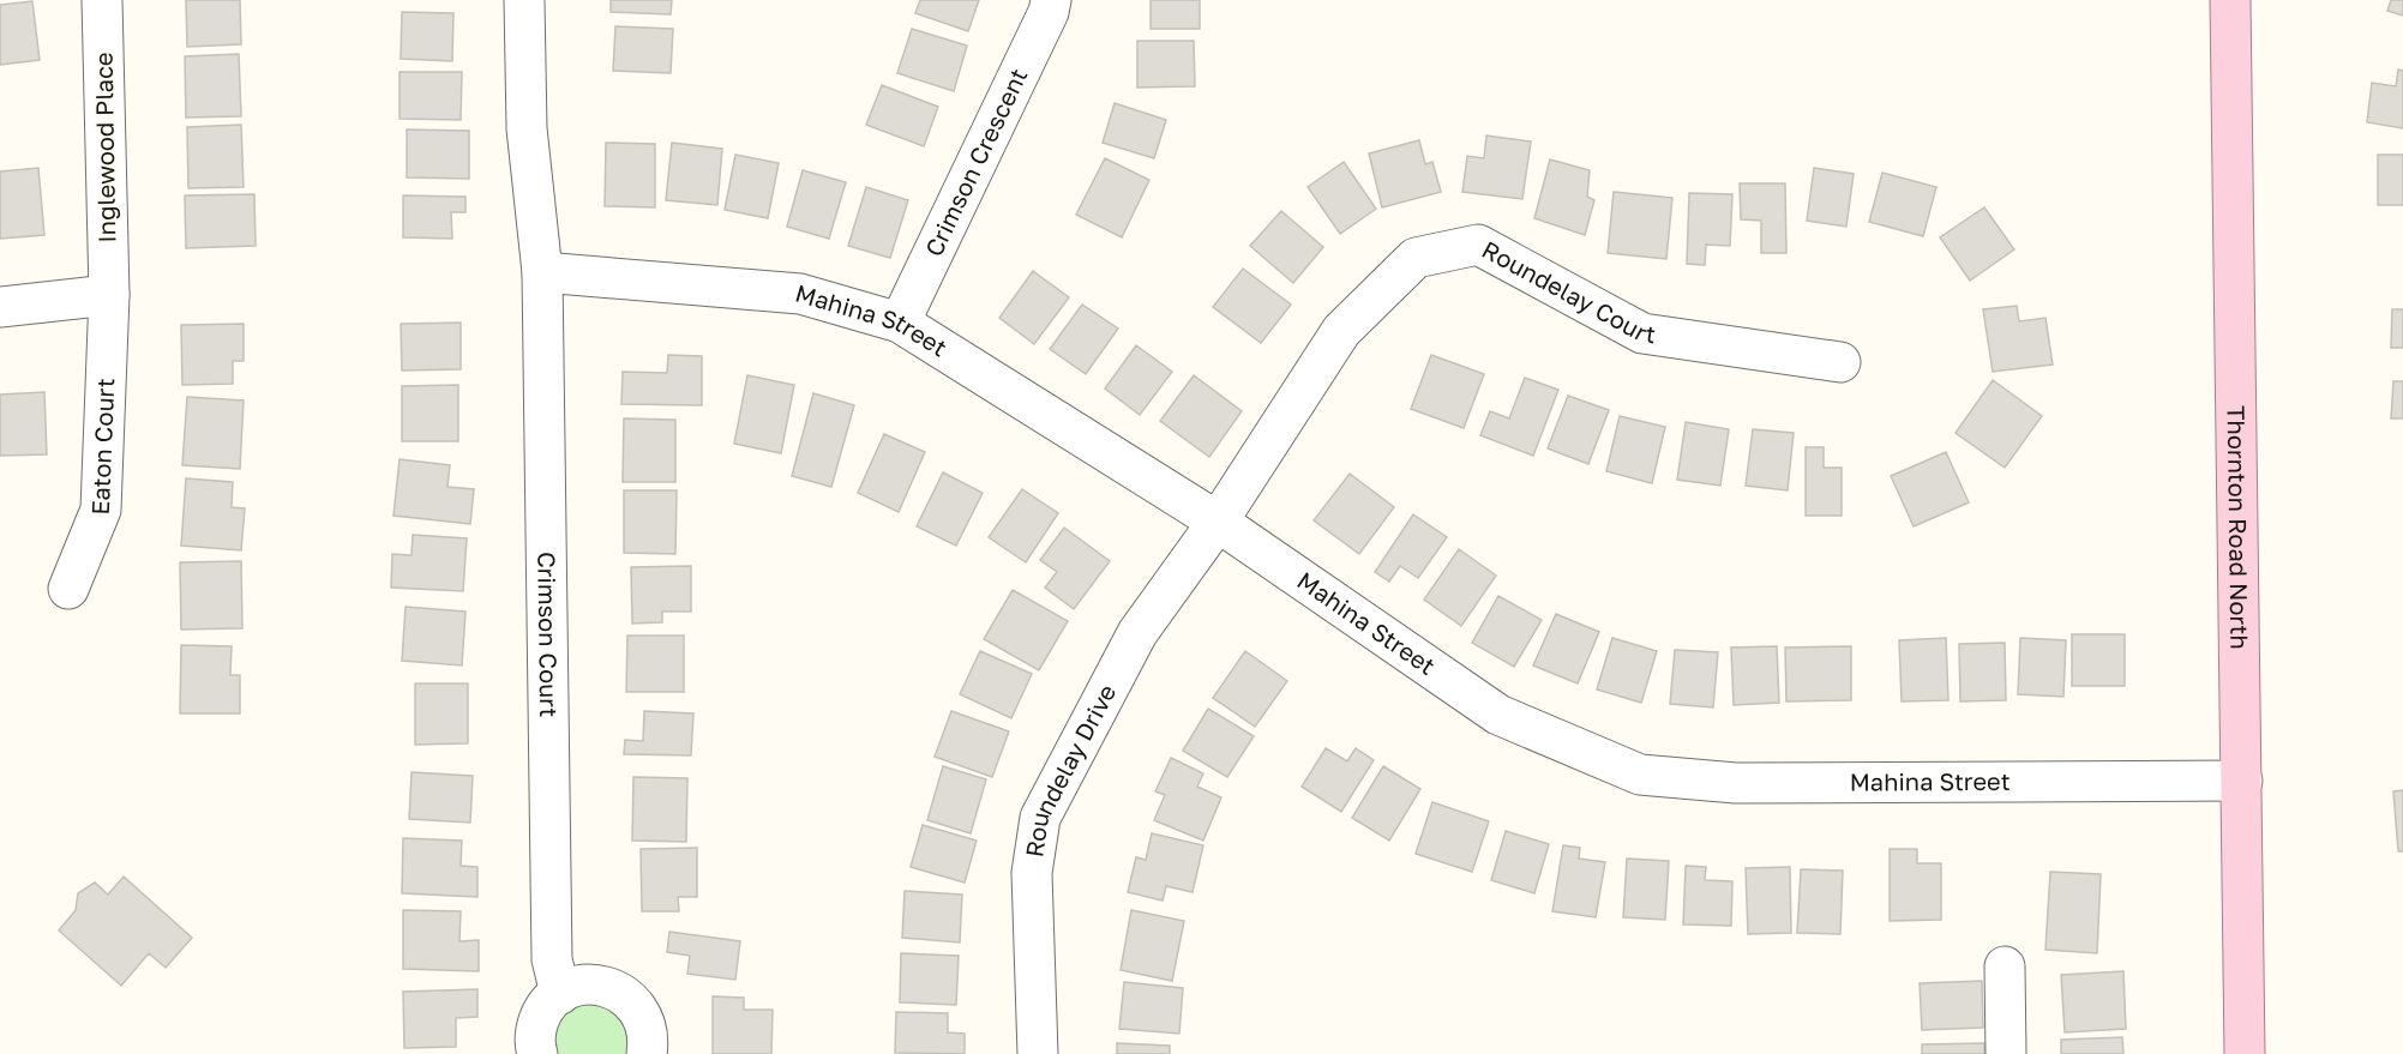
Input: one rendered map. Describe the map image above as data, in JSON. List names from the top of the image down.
{
  "streets": {
    "main road": ["Thornton Road North"],
    "street": [
      "Inglewood Place",
      "Crimson Crescent",
      "Roundelay Court",
      "Mahina Street",
      "Eaton Court",
      "Crimson Court",
      "Roundelay Drive"
    ]
  },
  "crossings": [
    ["Inglewood Place", "Eaton Court"],
    ["Crimson Crescent", "Mahina Street"],
    ["Roundelay Court", "Mahina Street"],
    ["Roundelay Court", "Roundelay Drive"],
    ["Mahina Street", "Thornton Road North"],
    ["Mahina Street", "Crimson Court"],
    ["Mahina Street", "Roundelay Drive"]
  ]
}
